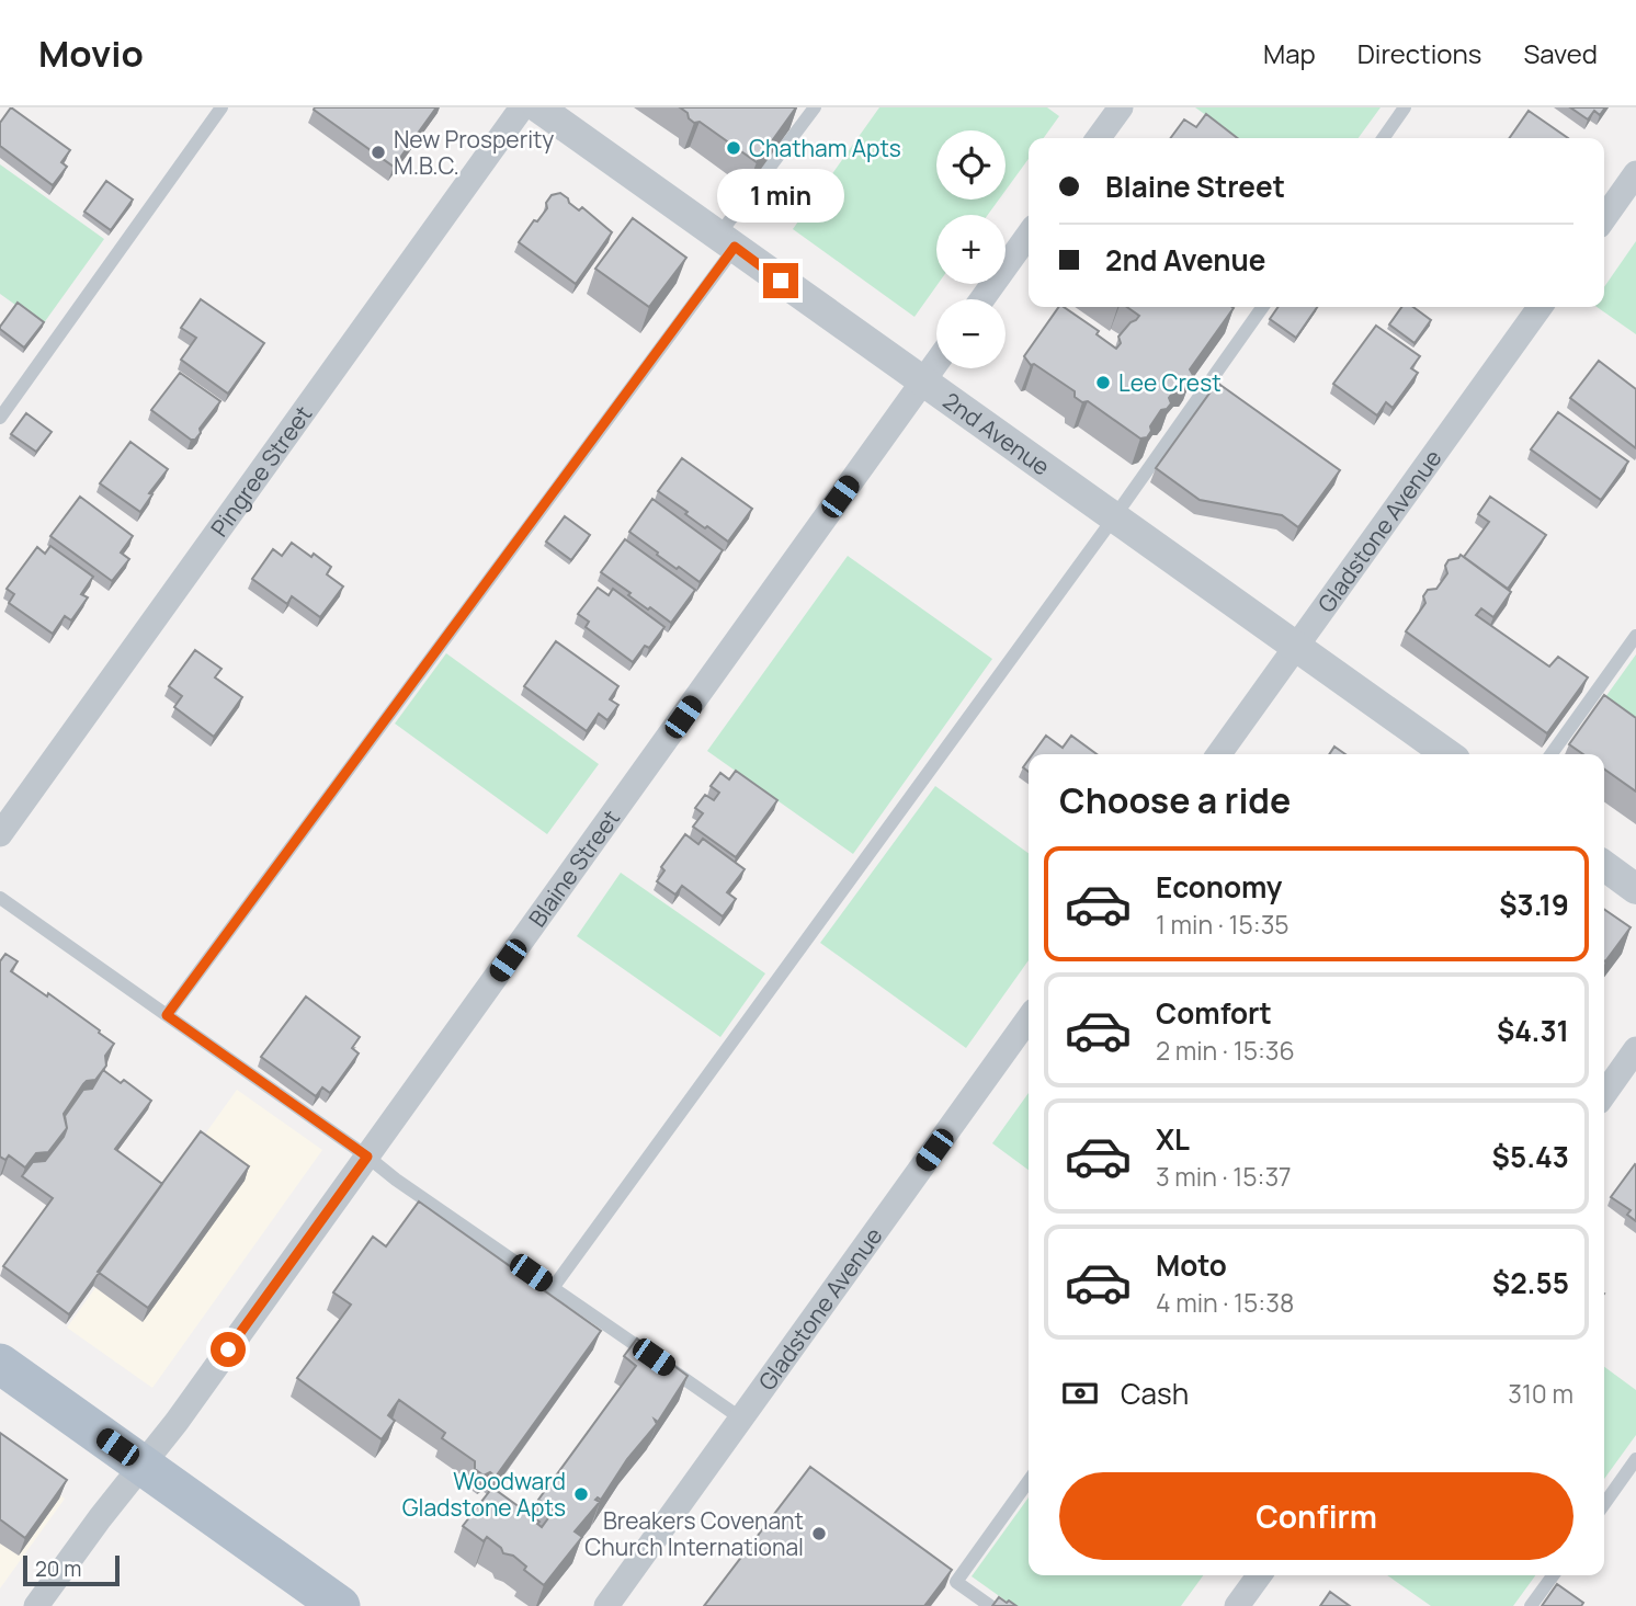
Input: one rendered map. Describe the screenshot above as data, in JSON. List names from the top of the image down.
{
  "streets": {
    "street": [
      "2nd Avenue",
      "Pingree Street",
      "Gladstone Avenue",
      "Blaine Street"
    ]
  },
  "crossings": [
    ["2nd Avenue", "Gladstone Avenue"],
    ["2nd Avenue", "Blaine Street"]
  ],
  "places": [
    "Chatham Apts",
    "New Prosperity M.B.C.",
    "Lee Crest",
    "Woodward Gladstone Apts",
    "Breakers Covenant Church International"
  ],
  "scale_bar": "20 m",
  "page": {
    "header": "Movio",
    "nav": ["Map", "Directions", "Saved"],
    "map_buttons": ["+", "−"],
    "banner": ["Blaine Street", "2nd Avenue"],
    "bubble": "1 min",
    "heading": "Choose a ride",
    "list": [
      {
        "name": "Economy",
        "note": "1 min · 15:35",
        "value": "$3.19"
      },
      {
        "name": "Comfort",
        "note": "2 min · 15:36",
        "value": "$4.31"
      },
      {
        "name": "XL",
        "note": "3 min · 15:37",
        "value": "$5.43"
      },
      {
        "name": "Moto",
        "note": "4 min · 15:38",
        "value": "$2.55"
      }
    ],
    "pay": ["Cash", "310 m"],
    "buttons": "Confirm",
    "scale": "20 m"
  }
}
